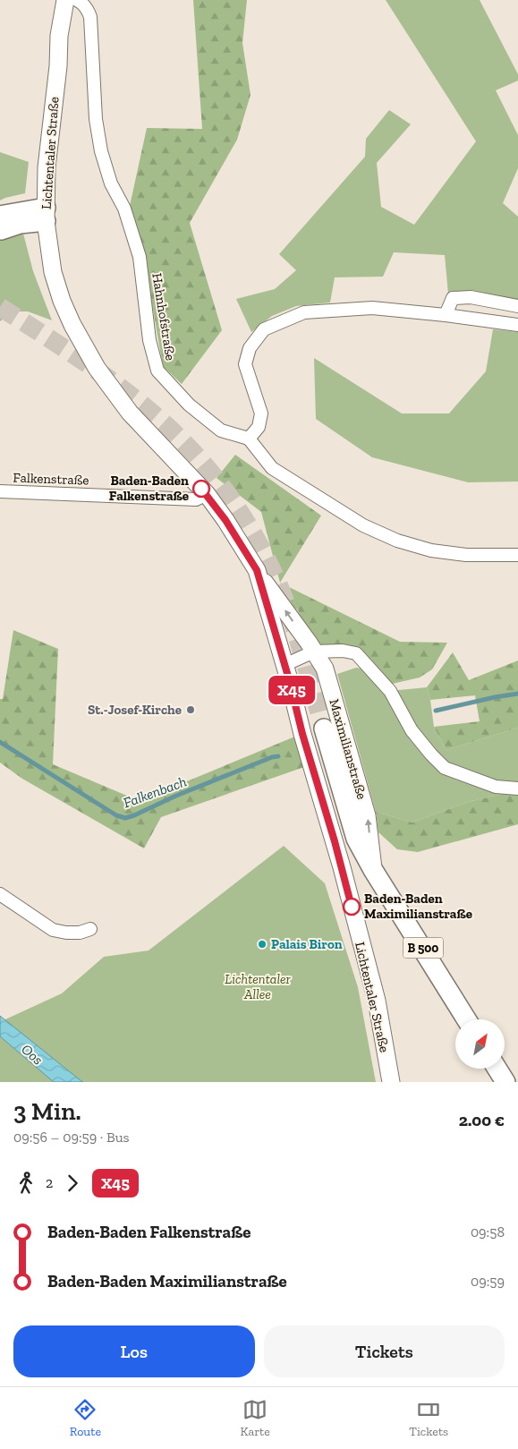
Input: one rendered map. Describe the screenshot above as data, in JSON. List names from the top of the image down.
{
  "streets": {
    "main road": ["Lichtentaler Straße", "Maximilianstraße", "B 500"],
    "street": ["Hahnhofstraße", "Falkenstraße"]
  },
  "crossings": [
    ["Lichtentaler Straße", "Falkenstraße"],
    ["Lichtentaler Straße", "Maximilianstraße"]
  ],
  "water": ["Falkenbach", "Oos"],
  "parks": ["Lichtentaler Allee"],
  "places": [
    "Baden-Baden Falkenstraße",
    "St.-Josef-Kirche",
    "Baden-Baden Maximilianstraße",
    "Palais Biron"
  ],
  "lines": ["bus line X45"],
  "north": "top right",
  "page": {
    "on_map": "X45",
    "heading": ["3 Min.", "09:56 – 09:59 · Bus", "2.00 €"],
    "legs": ["2", "X45"],
    "list": [
      {
        "name": "Baden-Baden Falkenstraße",
        "value": "09:58"
      },
      {
        "name": "Baden-Baden Maximilianstraße",
        "value": "09:59"
      }
    ],
    "buttons": ["Los", "Tickets"],
    "tabs": ["Route", "Karte", "Tickets"]
  }
}
